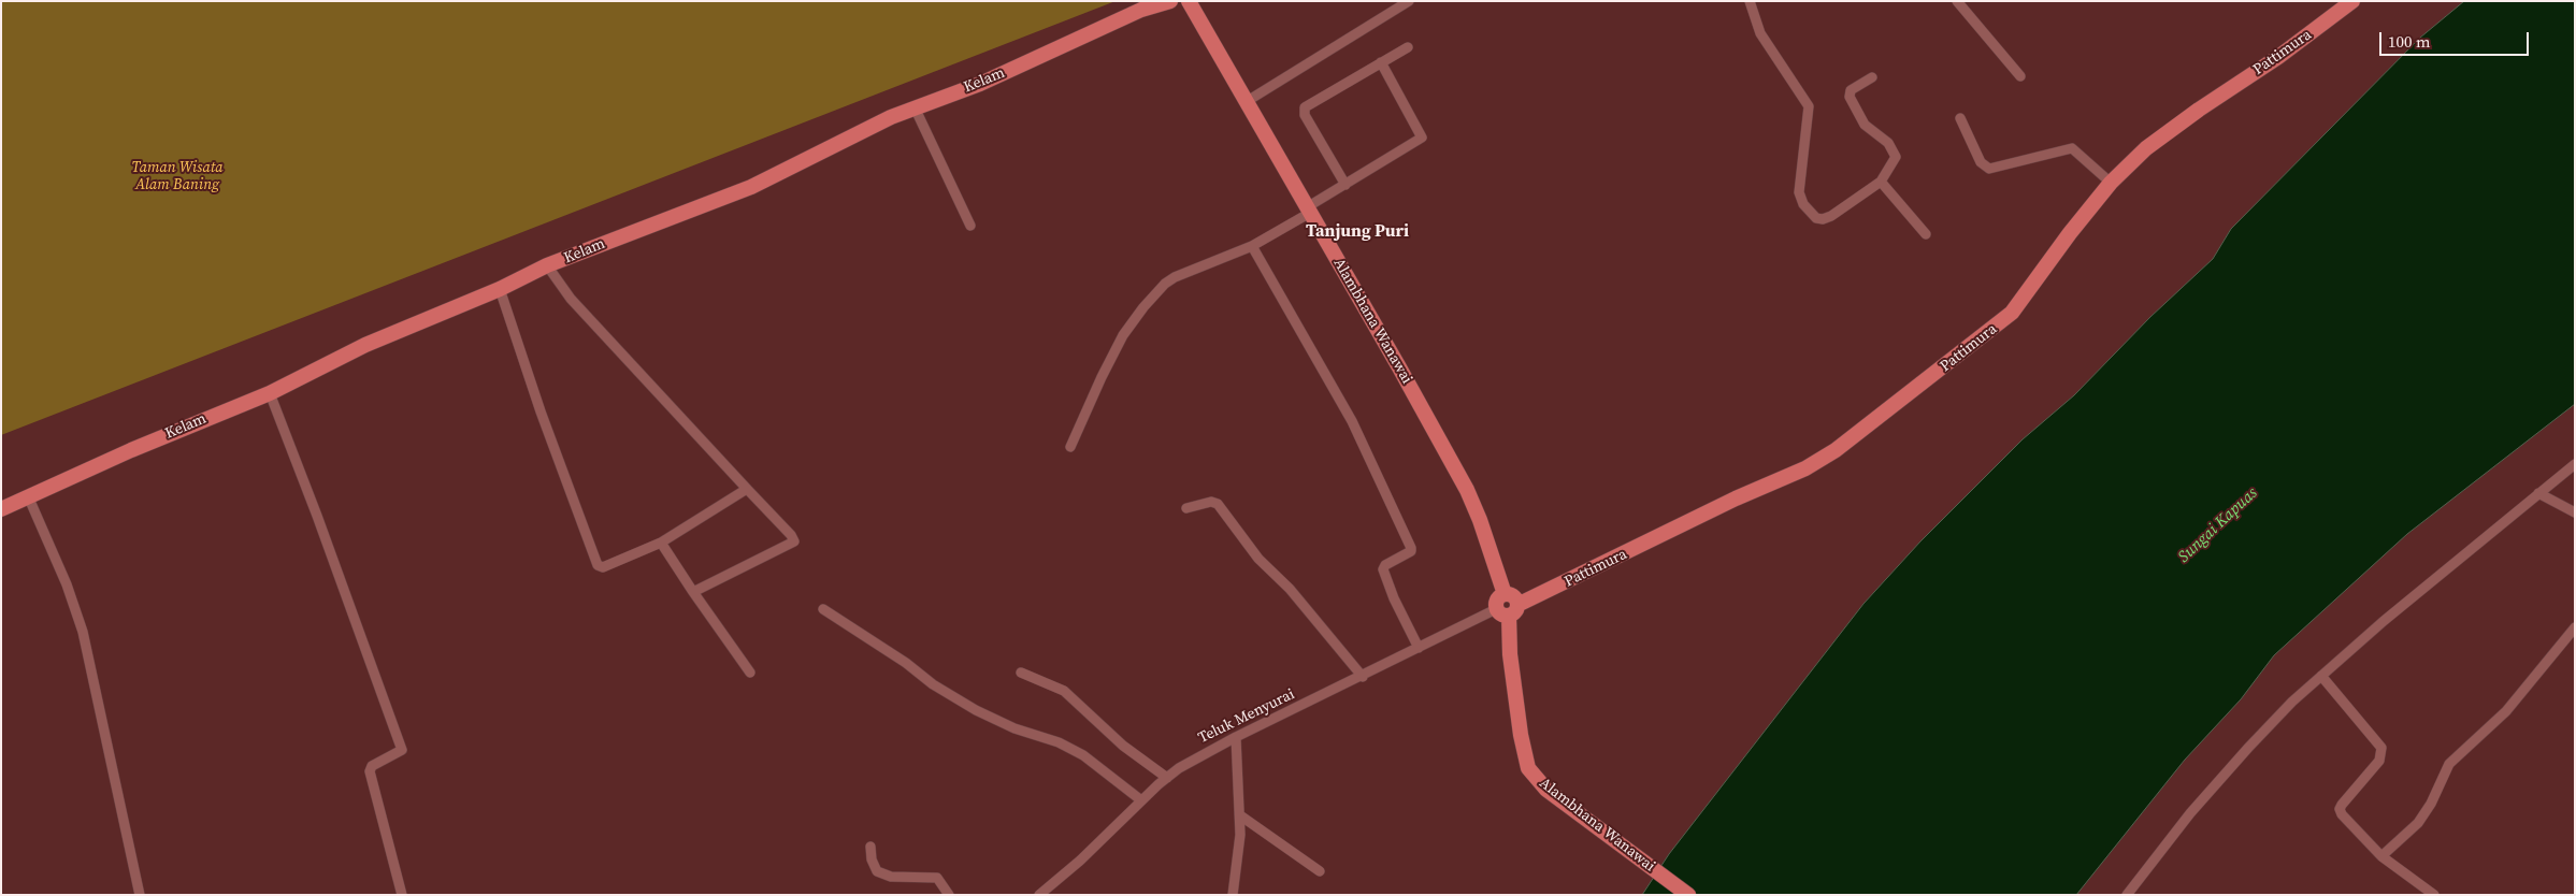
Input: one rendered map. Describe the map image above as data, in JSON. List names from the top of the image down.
{
  "streets": {
    "main road": ["Pattimura", "Kelam", "Alambhana Wanawai"],
    "street": ["Teluk Menyurai"]
  },
  "crossings": [
    ["Pattimura", "Alambhana Wanawai"],
    ["Pattimura", "Teluk Menyurai"],
    ["Alambhana Wanawai", "Teluk Menyurai"]
  ],
  "districts": ["Tanjung Puri"],
  "water": ["Sungai Kapuas"],
  "parks": ["Taman Wisata Alam Baning"],
  "scale_bar": "100 m"
}
